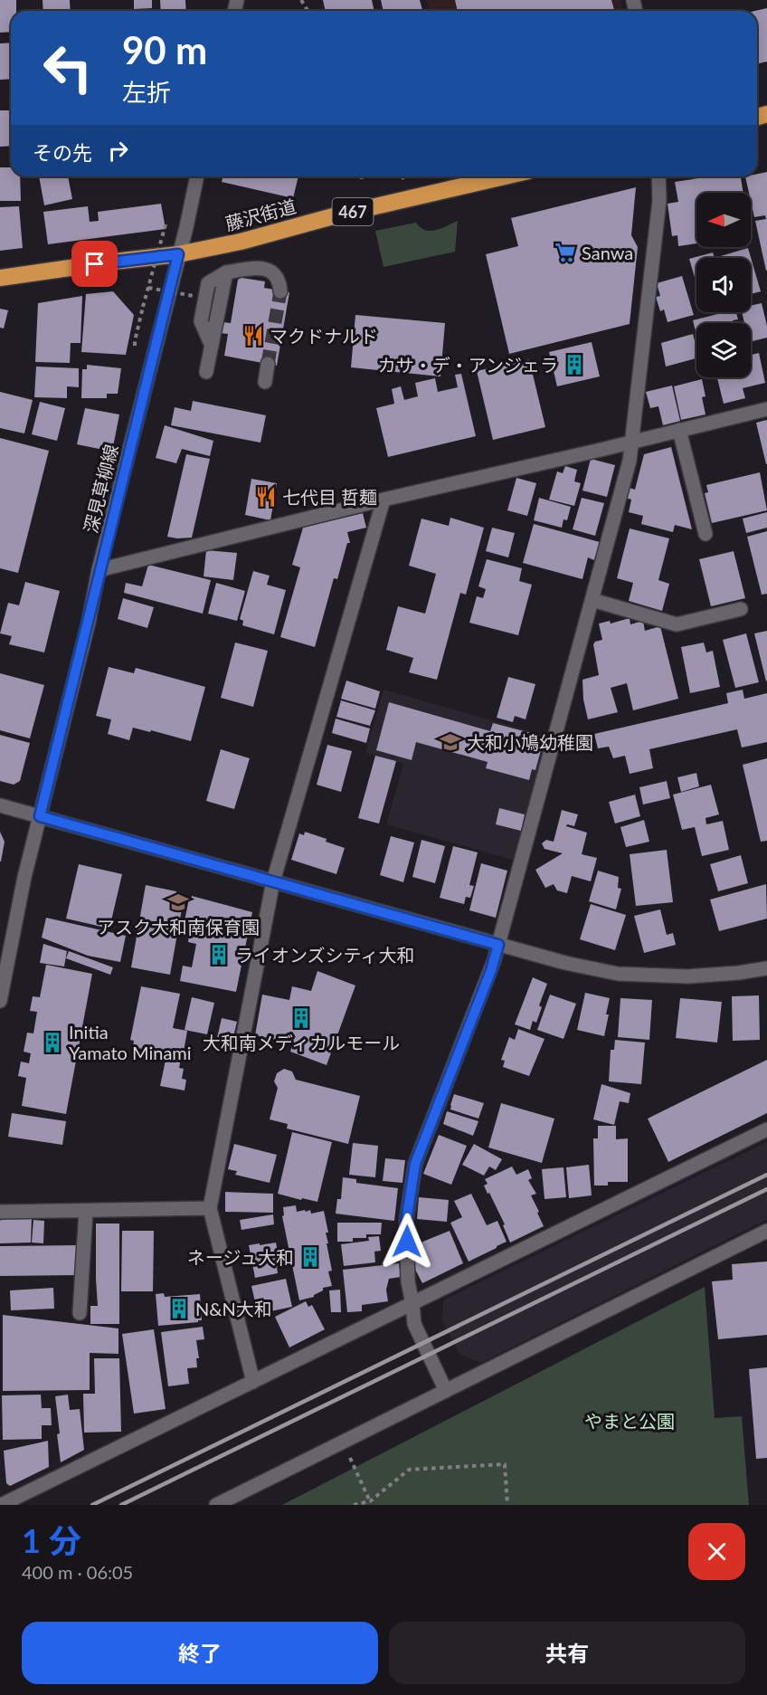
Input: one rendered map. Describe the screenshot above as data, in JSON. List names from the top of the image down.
{
  "streets": {
    "highway": ["467", "藤沢街道"],
    "street": ["深見草柳線"]
  },
  "crossings": [
    ["藤沢街道", "深見草柳線"]
  ],
  "parks": ["やまと公園"],
  "places": {
    "supermarket": ["Sanwa"],
    "restaurant": ["マクドナルド", "七代目 哲麺"],
    "building": [
      "カサ・デ・アンジェラ",
      "ライオンズシティ大和",
      "大和南メディカルモール",
      "Initia Yamato Minami",
      "ネージュ大和",
      "N&N大和"
    ],
    "school or university": ["大和小鳩幼稚園", "アスク大和南保育園"]
  },
  "north": "left",
  "page": {
    "turn": ["90 m", "左折"],
    "then": "その先",
    "heading": ["1 分", "400 m · 06:05"],
    "buttons": ["終了", "共有"]
  }
}
